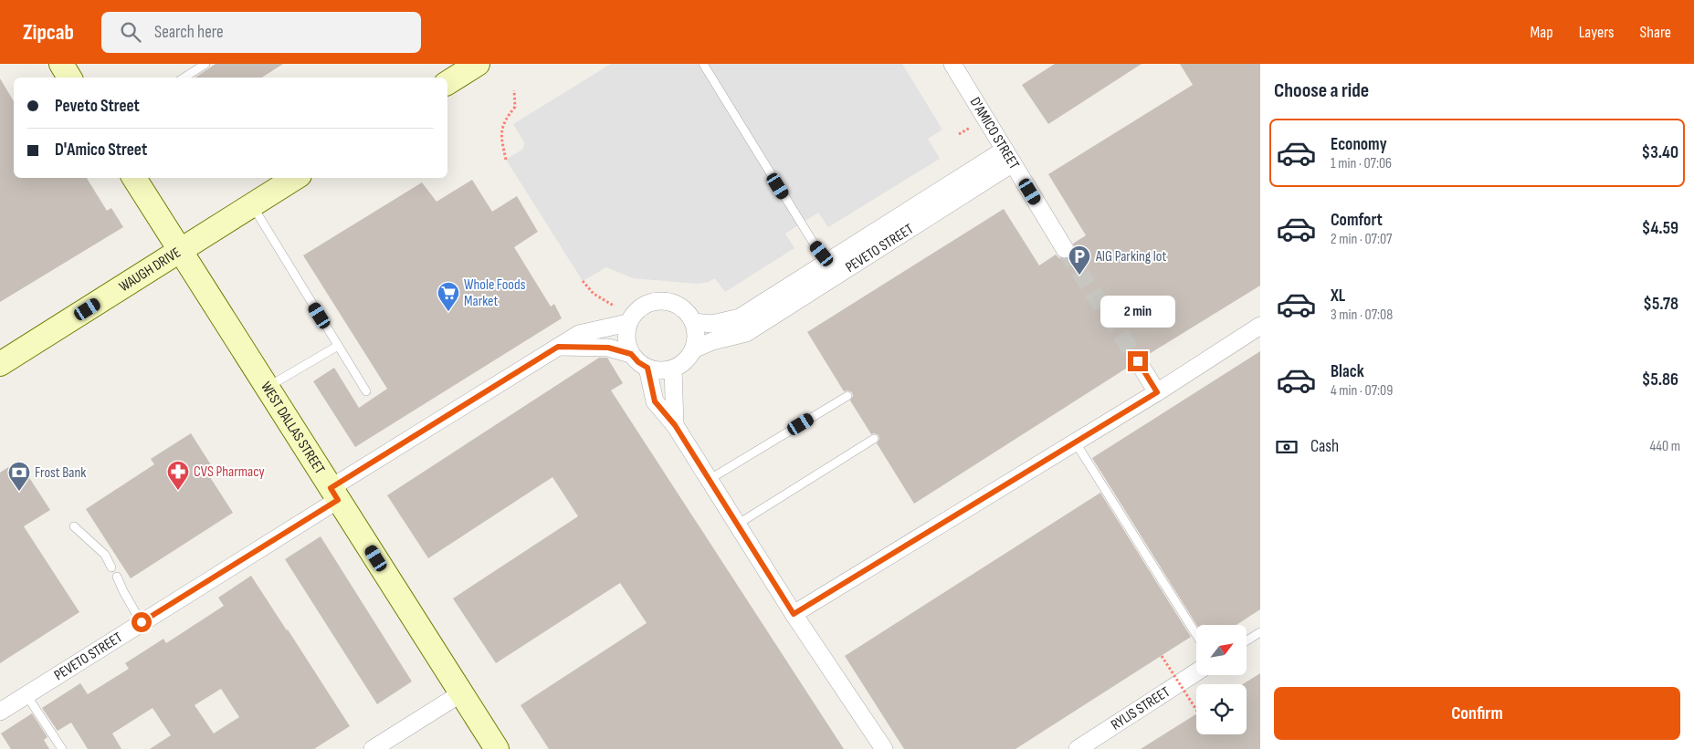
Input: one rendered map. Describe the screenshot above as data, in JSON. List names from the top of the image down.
{
  "streets": {
    "main road": ["WAUGH DRIVE", "WEST DALLAS STREET"],
    "street": ["D'AMICO STREET", "PEVETO STREET", "RYLIS STREET"]
  },
  "crossings": [
    ["D'AMICO STREET", "PEVETO STREET"],
    ["PEVETO STREET", "WEST DALLAS STREET"],
    ["WAUGH DRIVE", "WEST DALLAS STREET"]
  ],
  "places": {
    "parking": ["AIG Parking lot"],
    "supermarket": ["Whole Foods Market"],
    "pharmacy": ["CVS Pharmacy"],
    "bank": ["Frost Bank"]
  },
  "north": "top right",
  "page": {
    "header": "Zipcab",
    "search": "Search here",
    "nav": ["Map", "Layers", "Share"],
    "heading": "Choose a ride",
    "banner": ["Peveto Street", "D'Amico Street"],
    "list": [
      {
        "name": "Economy",
        "note": "1 min · 07:06",
        "value": "$3.40"
      },
      {
        "name": "Comfort",
        "note": "2 min · 07:07",
        "value": "$4.59"
      },
      {
        "name": "XL",
        "note": "3 min · 07:08",
        "value": "$5.78"
      },
      {
        "name": "Black",
        "note": "4 min · 07:09",
        "value": "$5.86"
      }
    ],
    "bubble": "2 min",
    "pay": ["Cash", "440 m"],
    "buttons": "Confirm"
  }
}
